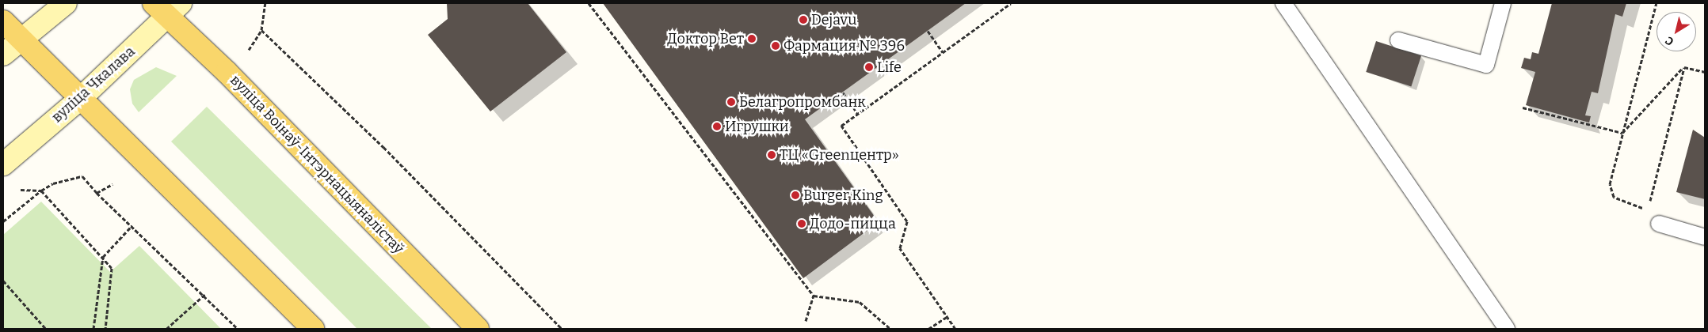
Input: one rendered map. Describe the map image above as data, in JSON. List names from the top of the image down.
{
  "streets": {
    "main road": ["вуліца Чкалава", "вуліца Воінаў-Інтэрнацыяналістаў"]
  },
  "crossings": [
    ["вуліца Чкалава", "вуліца Воінаў-Інтэрнацыяналістаў"]
  ],
  "places": [
    "Dejavu",
    "Доктор Вет",
    "Фармация № 396",
    "Life",
    "Белагропромбанк",
    "Игрушки",
    "ТЦ «Greenцентр»",
    "Burger King",
    "Додо-пицца"
  ],
  "north": "bottom left"
}
